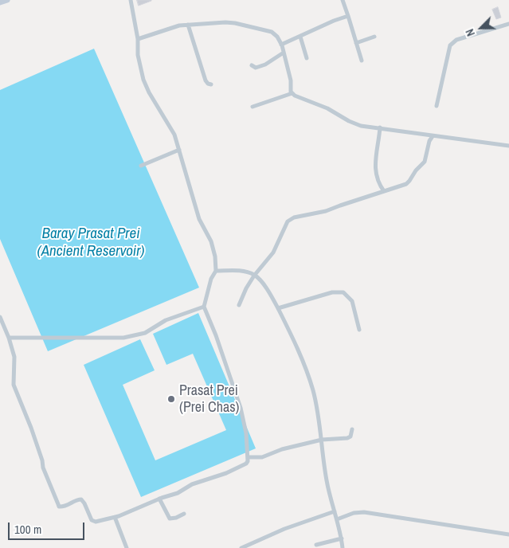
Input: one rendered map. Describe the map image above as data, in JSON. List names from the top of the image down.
{
  "water": ["Baray Prasat Prei (Ancient Reservoir)"],
  "places": ["Prasat Prei (Prei Chas)"],
  "scale_bar": "100 m",
  "north": "bottom left"
}
